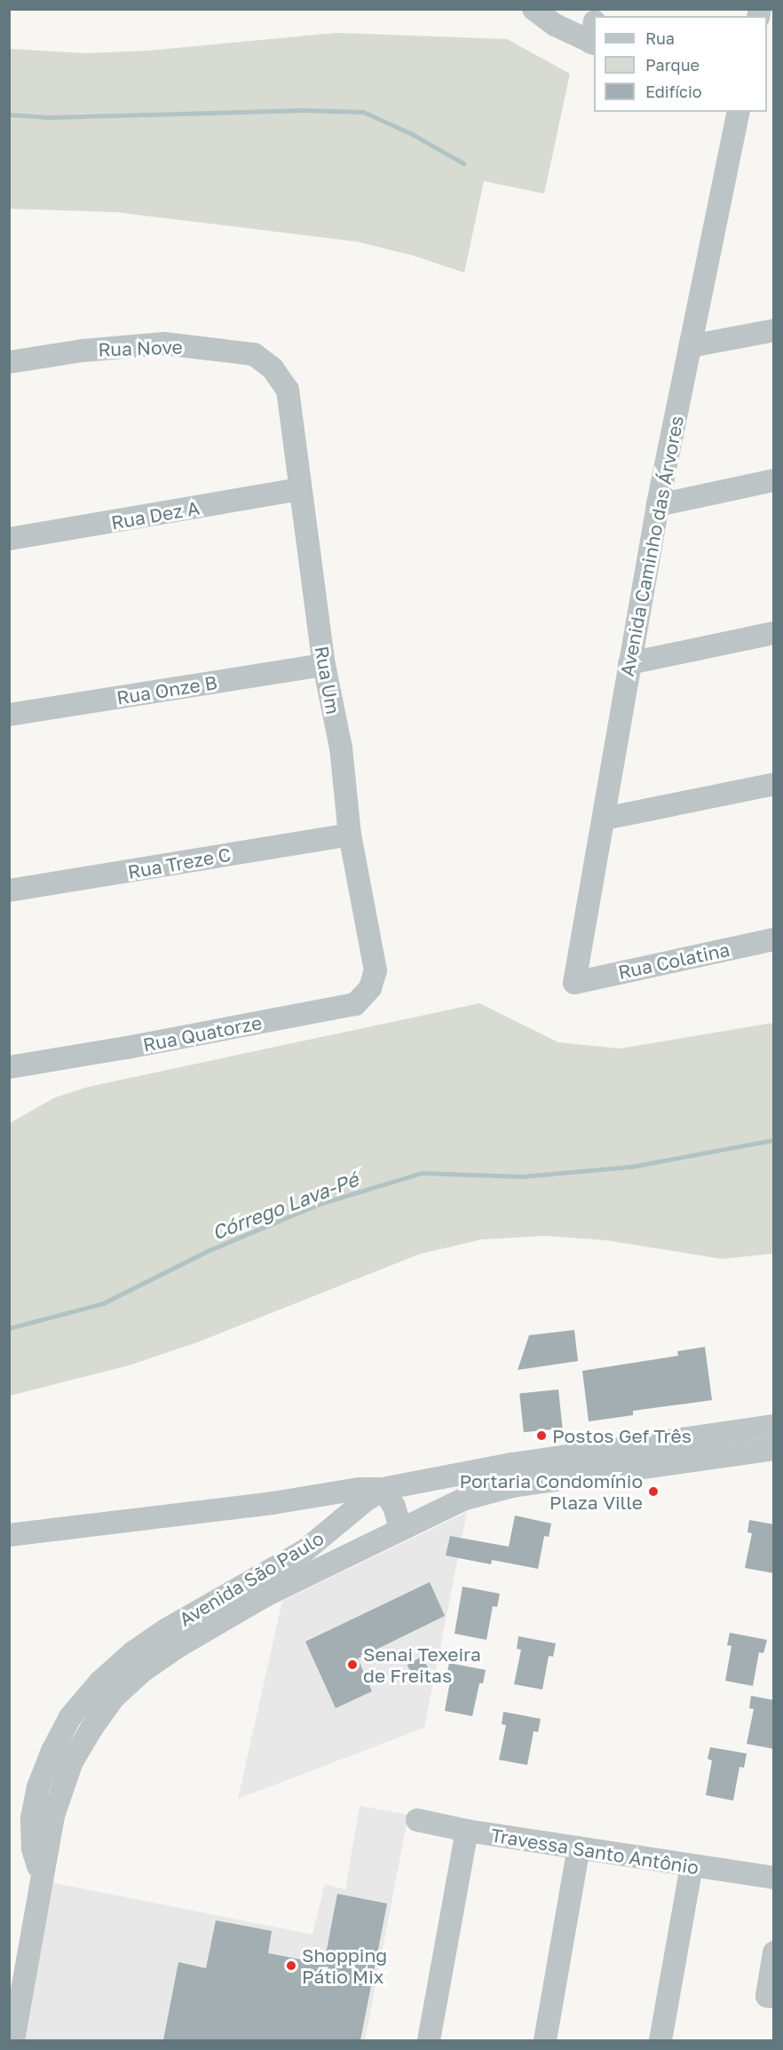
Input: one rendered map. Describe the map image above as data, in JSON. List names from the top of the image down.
{
  "streets": {
    "street": [
      "Rua Nove",
      "Rua Dez A",
      "Avenida Caminho das Árvores",
      "Rua Um",
      "Rua Onze B",
      "Rua Treze C",
      "Rua Colatina",
      "Rua Quatorze",
      "Avenida São Paulo",
      "Travessa Santo Antônio"
    ]
  },
  "crossings": [
    ["Rua Nove", "Rua Um"],
    ["Rua Dez A", "Rua Um"],
    ["Avenida Caminho das Árvores", "Rua Colatina"],
    ["Rua Um", "Rua Onze B"],
    ["Rua Um", "Rua Treze C"],
    ["Rua Um", "Rua Quatorze"]
  ],
  "water": ["Córrego Lava-Pé"],
  "places": [
    "Postos Gef Três",
    "Portaria Condomínio Plaza Ville",
    "Senai Texeira de Freitas",
    "Shopping Pátio Mix"
  ],
  "legend": ["Rua", "Parque", "Edifício"]
}
